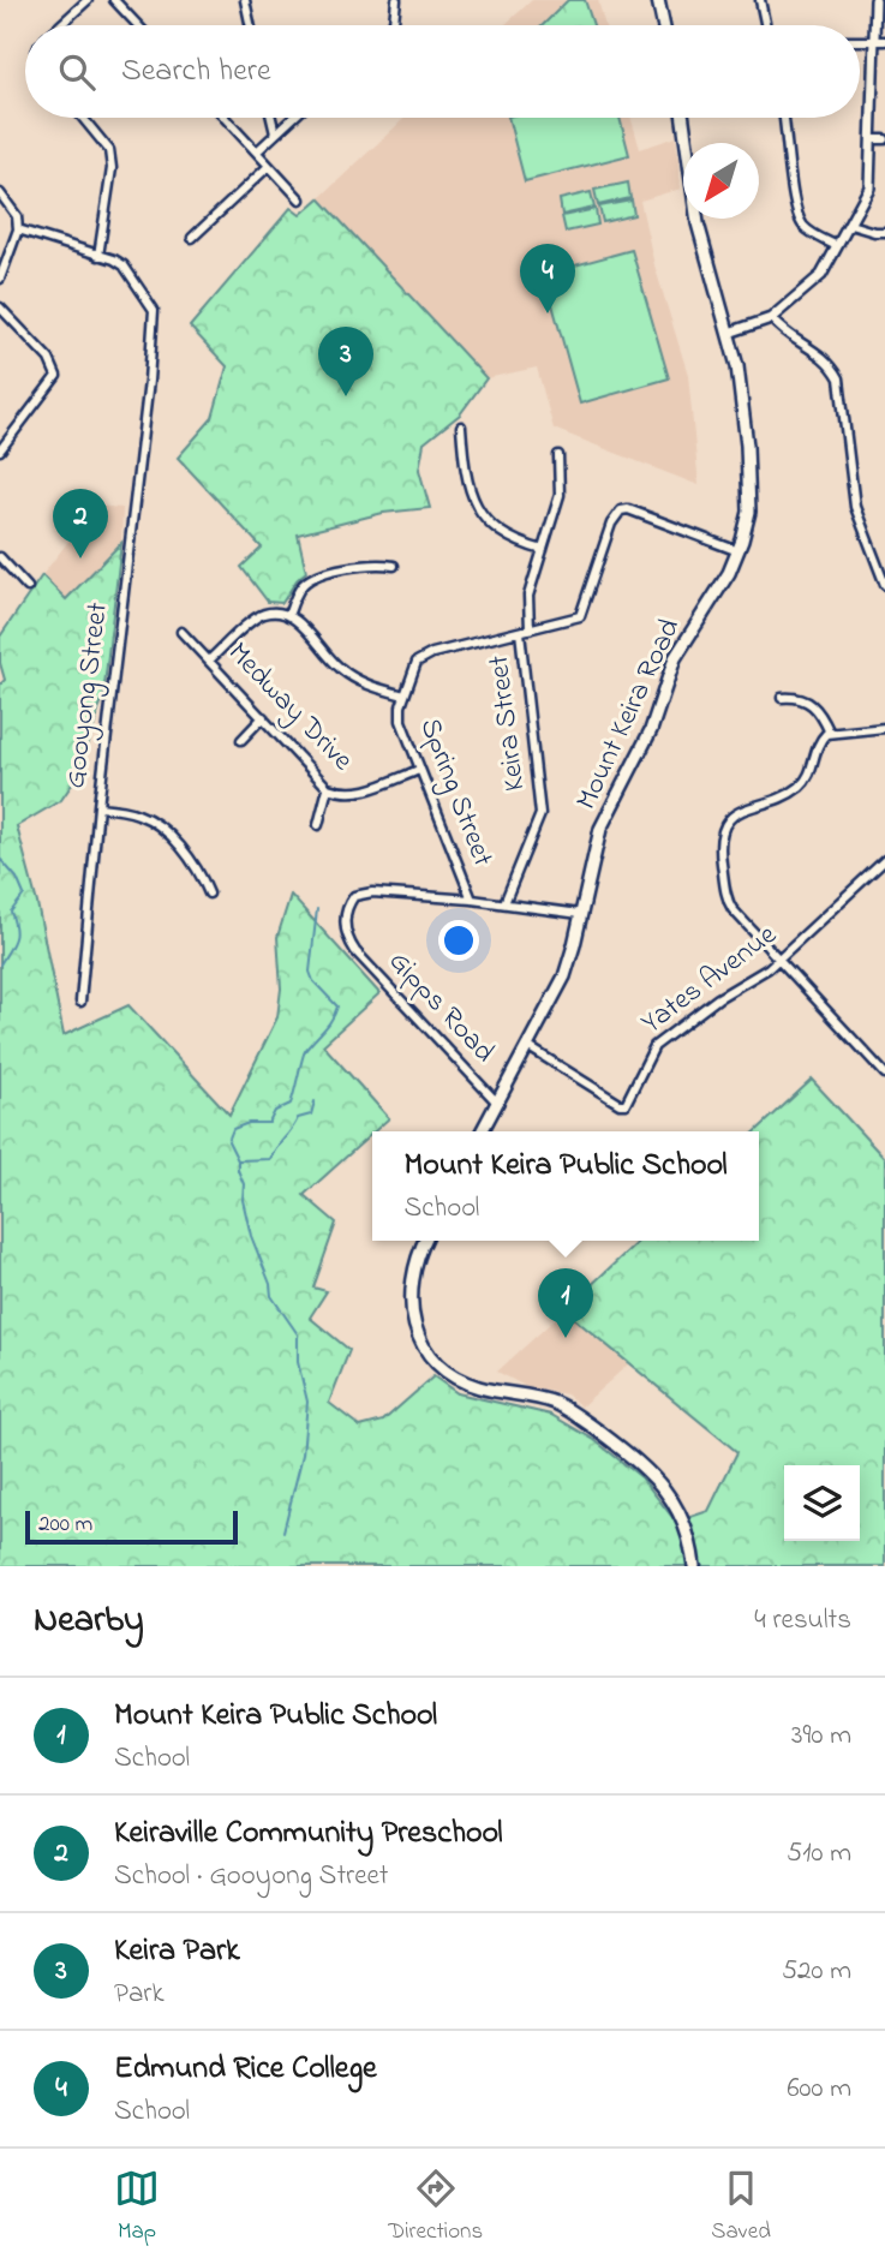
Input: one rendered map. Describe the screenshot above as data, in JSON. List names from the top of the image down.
{
  "streets": {
    "main road": ["Mount Keira Road"],
    "street": [
      "Gooyong Street",
      "Medway Drive",
      "Keira Street",
      "Spring Street",
      "Yates Avenue",
      "Gipps Road"
    ]
  },
  "crossings": [
    ["Medway Drive", "Spring Street"],
    ["Mount Keira Road", "Spring Street"],
    ["Mount Keira Road", "Yates Avenue"],
    ["Mount Keira Road", "Gipps Road"],
    ["Keira Street", "Spring Street"],
    ["Spring Street", "Gipps Road"]
  ],
  "scale_bar": "200 m",
  "north": "bottom left",
  "page": {
    "search": "Search here",
    "pins": [
      "4",
      "3",
      "2",
      "1"
    ],
    "popup": ["Mount Keira Public School", "School"],
    "scale": "200 m",
    "heading": ["Nearby", "4 results"],
    "list": [
      {
        "mark": "1",
        "name": "Mount Keira Public School",
        "note": "School",
        "value": "390 m"
      },
      {
        "mark": "2",
        "name": "Keiraville Community Preschool",
        "note": "School · Gooyong Street",
        "value": "510 m"
      },
      {
        "mark": "3",
        "name": "Keira Park",
        "note": "Park",
        "value": "520 m"
      },
      {
        "mark": "4",
        "name": "Edmund Rice College",
        "note": "School",
        "value": "600 m"
      }
    ],
    "nav": ["Map", "Directions", "Saved"]
  }
}
